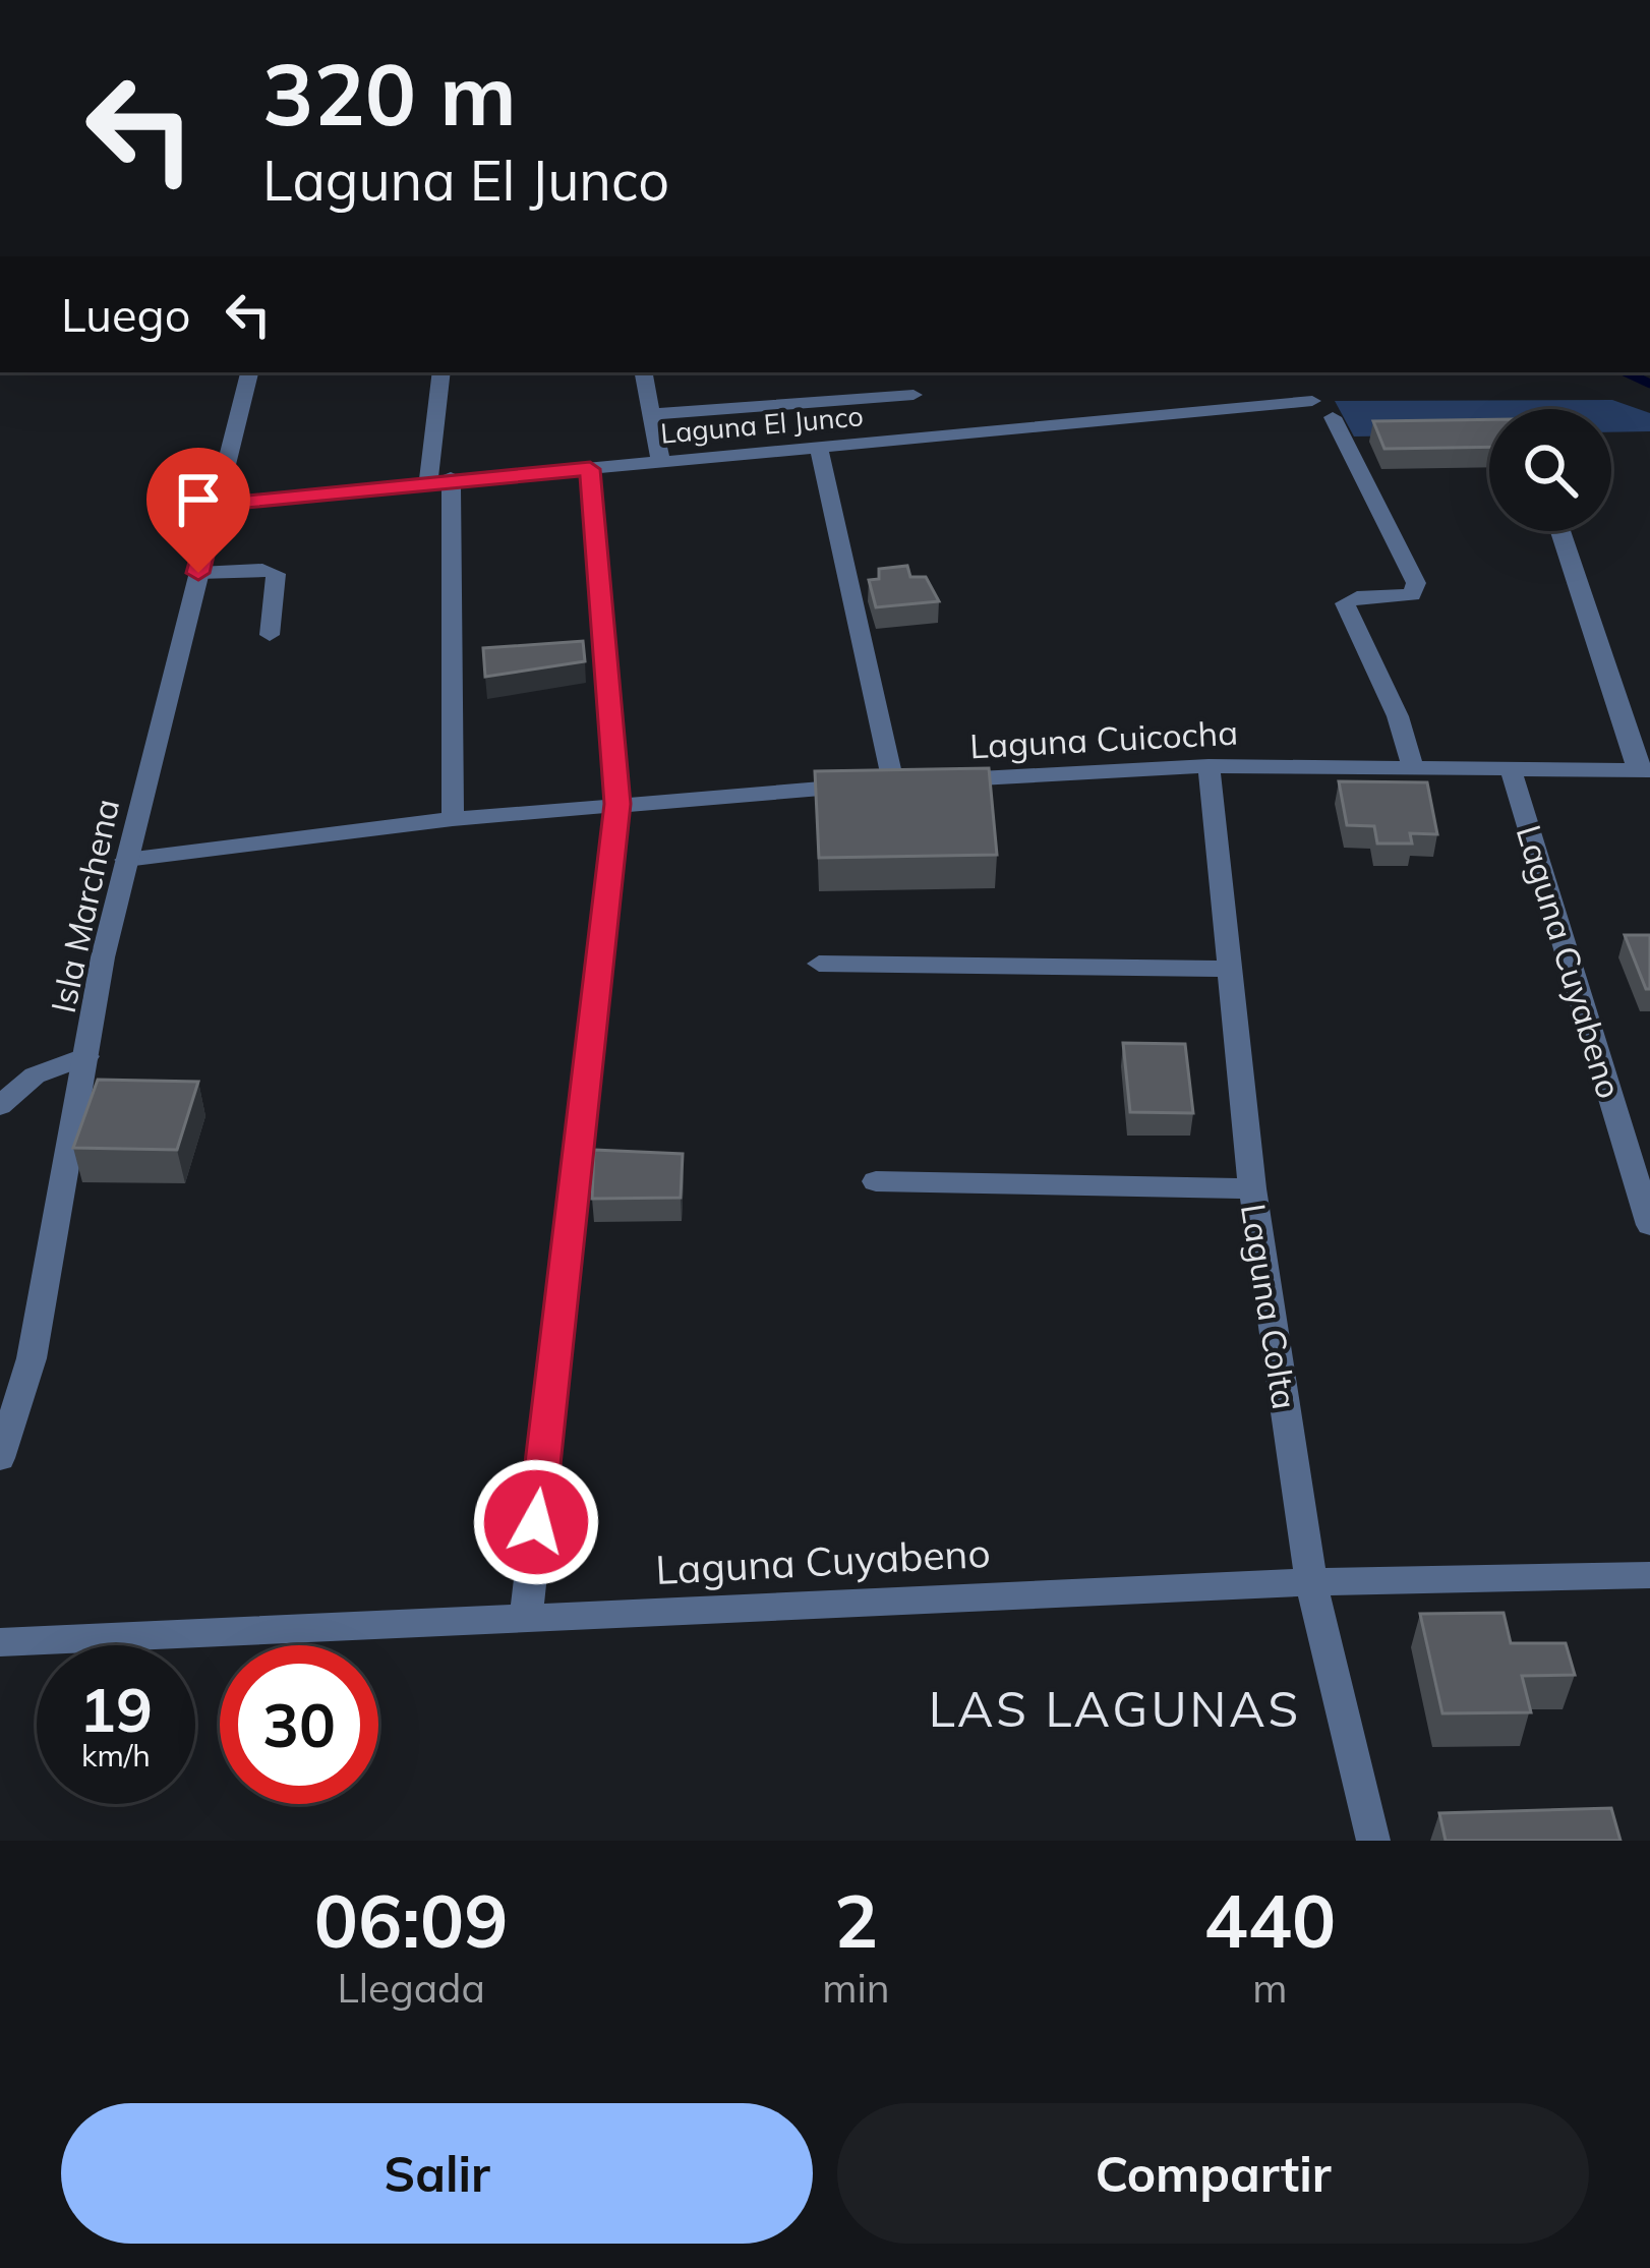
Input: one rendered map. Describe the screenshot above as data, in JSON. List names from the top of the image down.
{
  "streets": {
    "street": [
      "Laguna El Junco",
      "Laguna Cuicocha",
      "Isla Marchena",
      "Laguna Cuyabeno",
      "Laguna Colta"
    ]
  },
  "crossings": [
    ["Laguna El Junco", "Isla Marchena"],
    ["Laguna Cuicocha", "Isla Marchena"],
    ["Laguna Cuicocha", "Laguna Cuyabeno"],
    ["Laguna Cuicocha", "Laguna Colta"],
    ["Laguna Cuyabeno", "Laguna Colta"]
  ],
  "districts": ["LAS LAGUNAS"],
  "page": {
    "turn": ["320 m", "Laguna El Junco"],
    "then": "Luego",
    "speed": "19 km/h",
    "limit": "30",
    "eta": [
      "06:09",
      "Llegada",
      "2",
      "min",
      "440",
      "m"
    ],
    "buttons": ["Salir", "Compartir"]
  }
}
